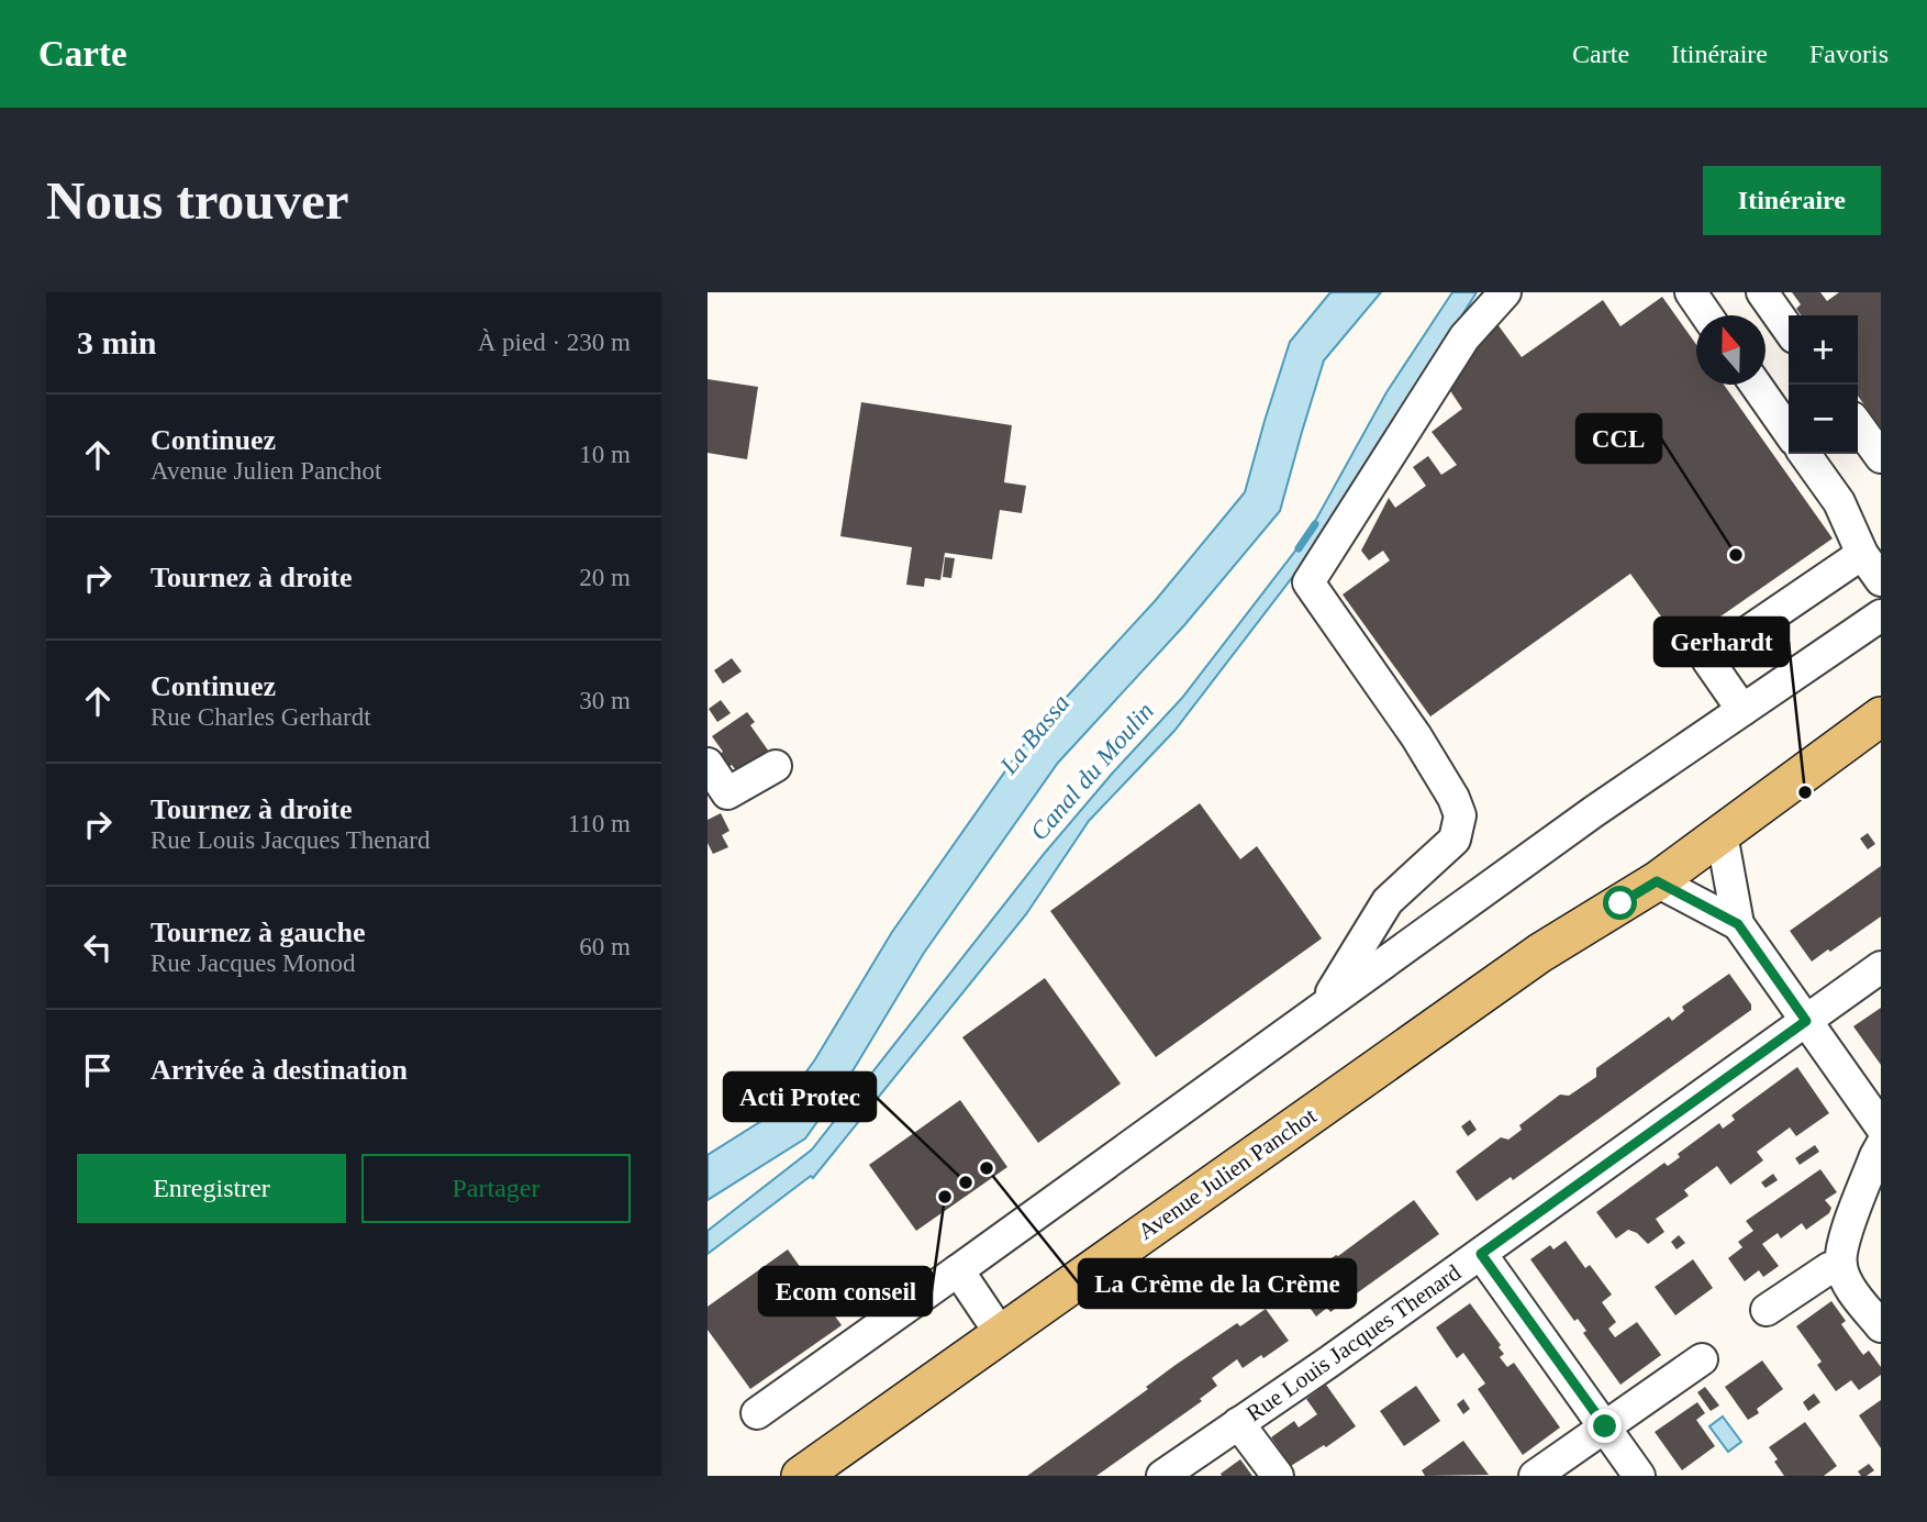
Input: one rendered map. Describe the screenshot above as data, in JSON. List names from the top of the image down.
{
  "streets": {
    "main road": ["Avenue Julien Panchot"],
    "street": ["Rue Louis Jacques Thenard"]
  },
  "water": ["La Bassa", "Canal du Moulin"],
  "places": [
    "CCL",
    "Gerhardt",
    "La Crème de la Crème",
    "Acti Protec",
    "Ecom conseil"
  ],
  "north": "top",
  "page": {
    "header": "Carte",
    "nav": ["Carte", "Itinéraire", "Favoris"],
    "buttons": [
      "Itinéraire",
      ["Enregistrer", "Partager"]
    ],
    "title": "Nous trouver",
    "heading": ["3 min", "À pied · 230 m"],
    "map_buttons": ["+", "−"],
    "list": [
      ["Continuez", "Avenue Julien Panchot", "10 m"],
      ["Tournez à droite", "20 m"],
      ["Continuez", "Rue Charles Gerhardt", "30 m"],
      ["Tournez à droite", "Rue Louis Jacques Thenard", "110 m"],
      ["Tournez à gauche", "Rue Jacques Monod", "60 m"],
      "Arrivée à destination"
    ]
  }
}
